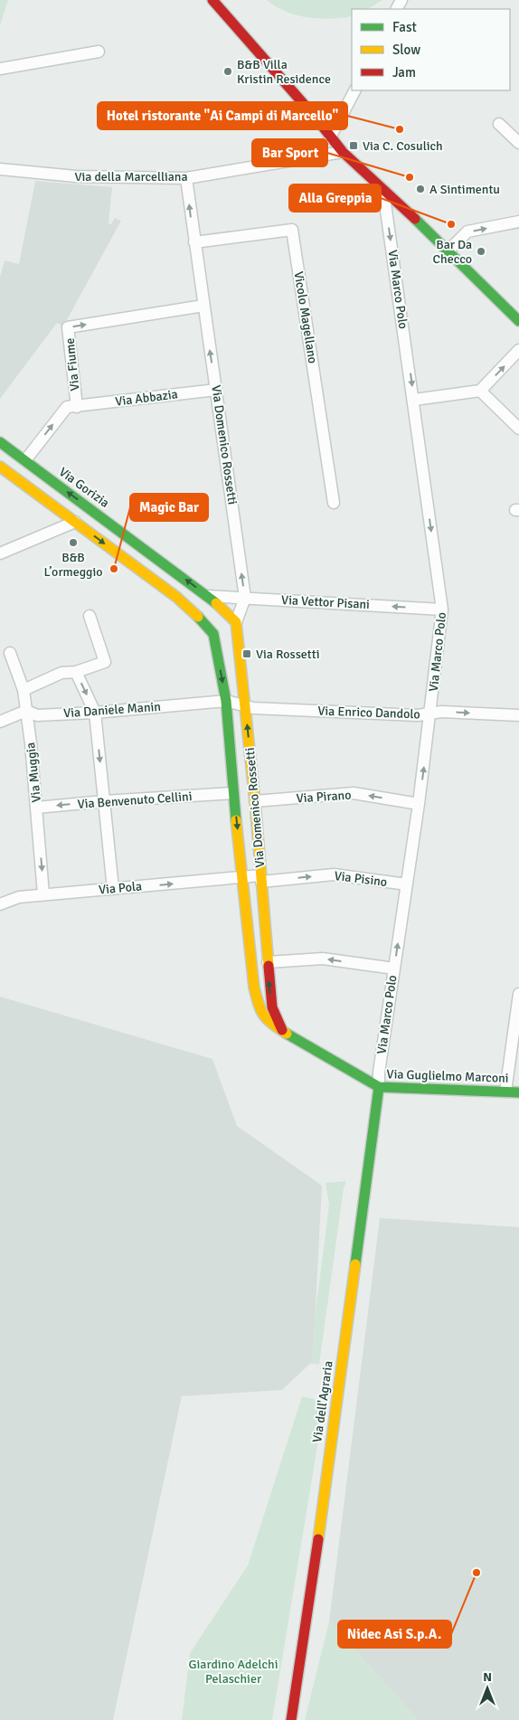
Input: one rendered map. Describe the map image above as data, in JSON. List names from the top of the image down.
{
  "streets": {
    "street": [
      "Via della Marcelliana",
      "Via Marco Polo",
      "Vicolo Magellano",
      "Via Fiume",
      "Via Abbazia",
      "Via Domenico Rossetti",
      "Via Gorizia",
      "Via Vettor Pisani",
      "Via Daniele Manin",
      "Via Enrico Dandolo",
      "Via Muggia",
      "Via Pirano",
      "Via Benvenuto Cellini",
      "Via Pisino",
      "Via Pola",
      "Via Guglielmo Marconi",
      "Via dell'Agraria"
    ]
  },
  "crossings": [
    ["Via della Marcelliana", "Via Domenico Rossetti"],
    ["Via Marco Polo", "Via Vettor Pisani"],
    ["Via Marco Polo", "Via Enrico Dandolo"],
    ["Via Marco Polo", "Via Pirano"],
    ["Via Marco Polo", "Via Pisino"],
    ["Via Marco Polo", "Via Guglielmo Marconi"],
    ["Via Marco Polo", "Via dell'Agraria"],
    ["Vicolo Magellano", "Via Domenico Rossetti"],
    ["Via Fiume", "Via Abbazia"],
    ["Via Fiume", "Via Domenico Rossetti"],
    ["Via Fiume", "Via Gorizia"],
    ["Via Abbazia", "Via Domenico Rossetti"],
    ["Via Domenico Rossetti", "Via Gorizia"],
    ["Via Domenico Rossetti", "Via Vettor Pisani"],
    ["Via Domenico Rossetti", "Via Daniele Manin"],
    ["Via Domenico Rossetti", "Via Enrico Dandolo"],
    ["Via Domenico Rossetti", "Via Pirano"],
    ["Via Domenico Rossetti", "Via Benvenuto Cellini"],
    ["Via Domenico Rossetti", "Via Pisino"],
    ["Via Domenico Rossetti", "Via Pola"],
    ["Via Domenico Rossetti", "Via Guglielmo Marconi"],
    ["Via Gorizia", "Via Vettor Pisani"],
    ["Via Daniele Manin", "Via Enrico Dandolo"],
    ["Via Daniele Manin", "Via Muggia"],
    ["Via Muggia", "Via Benvenuto Cellini"],
    ["Via Muggia", "Via Pola"],
    ["Via Pisino", "Via Pola"],
    ["Via Guglielmo Marconi", "Via dell'Agraria"]
  ],
  "one_way": ["Via Vettor Pisani", "Via Pirano", "Via Pola"],
  "parks": ["Giardino Adelchi Pelaschier"],
  "places": {
    "other": [
      "B&B Villa Kristin Residence",
      "Hotel ristorante \"Ai Campi di Marcello\"",
      "Bar Sport",
      "A Sintimentu",
      "Alla Greppia",
      "Bar Da Checco",
      "B&B L’ormeggio",
      "Magic Bar",
      "Nidec Asi S.p.A."
    ],
    "transit": ["Via C. Cosulich", "Via Rossetti"]
  },
  "legend": ["Fast", "Slow", "Jam"],
  "north": "top"
}
